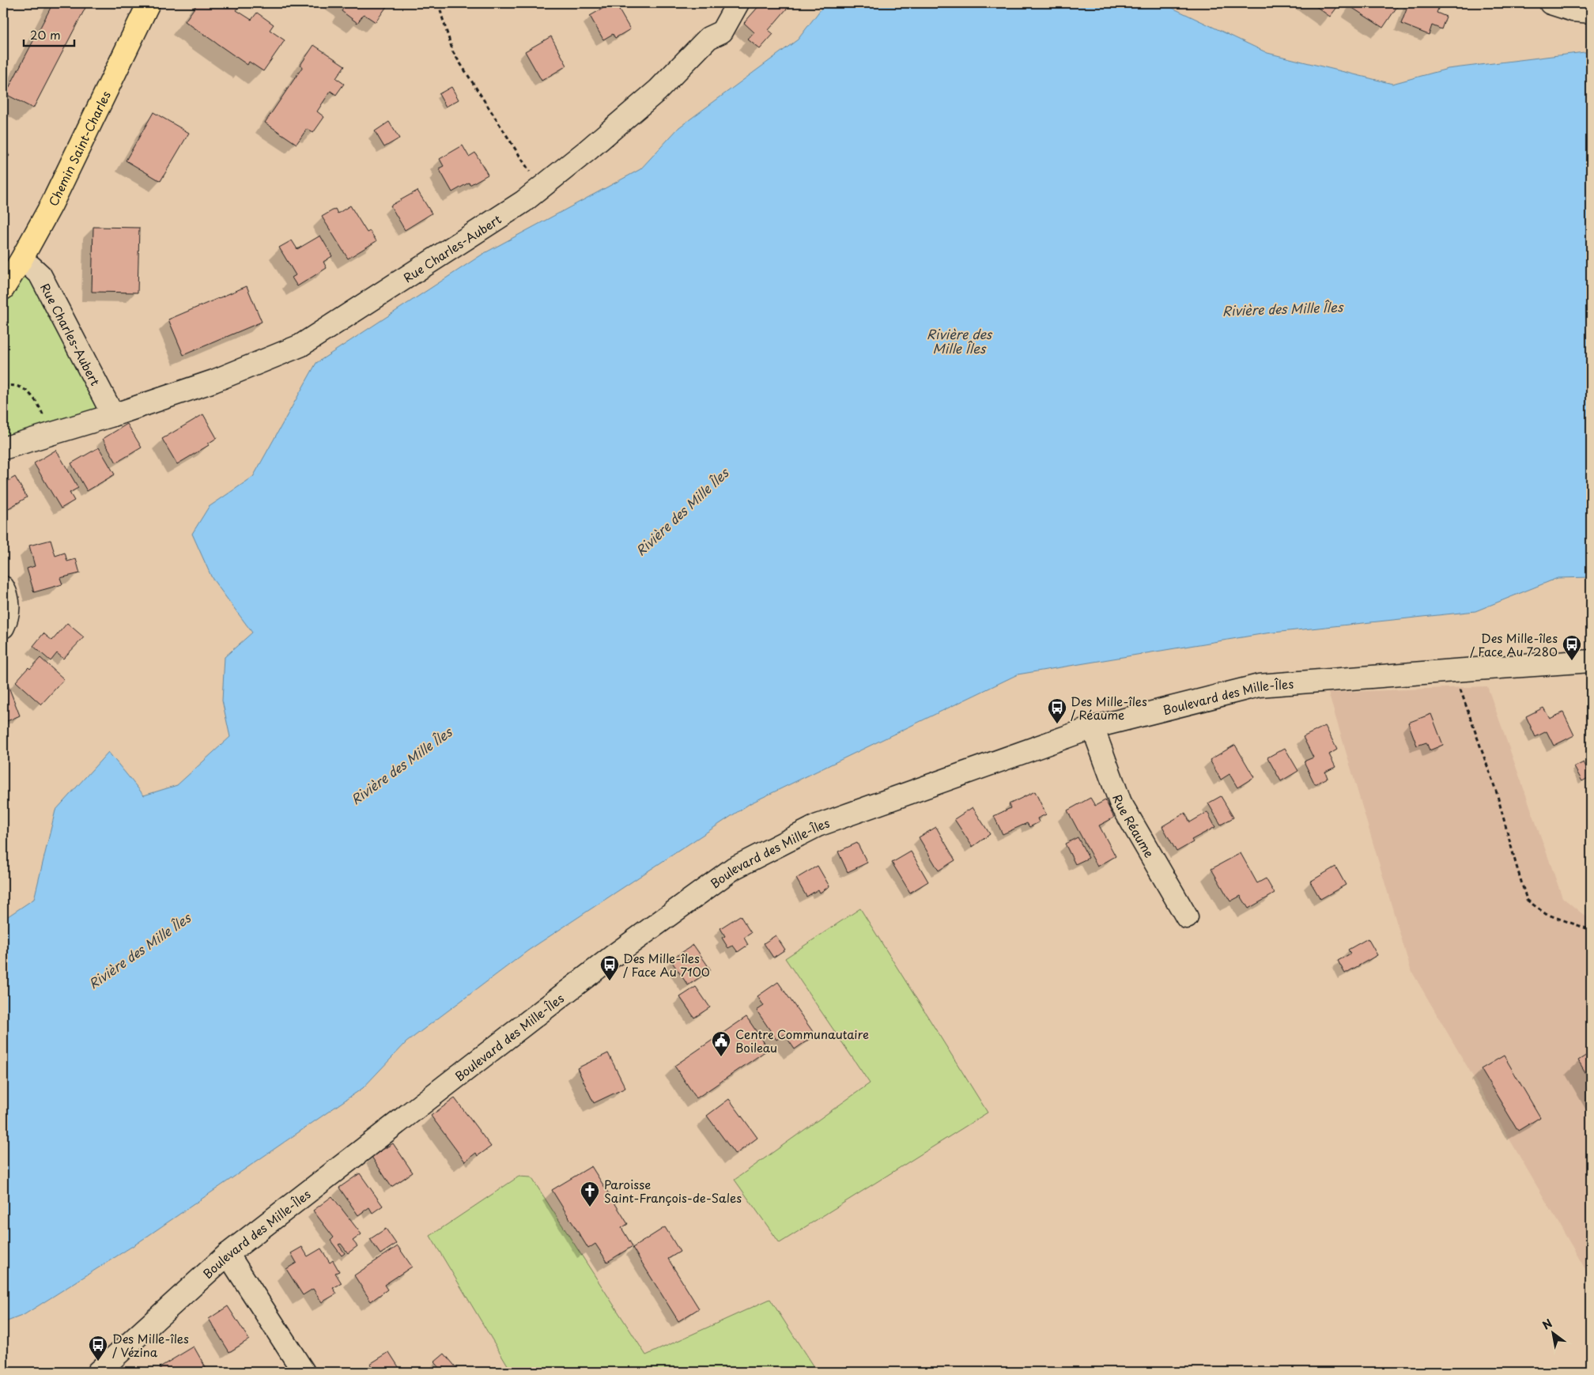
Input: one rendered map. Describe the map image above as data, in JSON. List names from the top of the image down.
{
  "streets": {
    "main road": ["Chemin Saint-Charles"],
    "street": ["Rue Charles-Aubert", "Boulevard des Mille-Îles", "Rue Réaume"]
  },
  "crossings": [
    ["Chemin Saint-Charles", "Rue Charles-Aubert"],
    ["Boulevard des Mille-Îles", "Rue Réaume"]
  ],
  "water": ["Rivière des Mille Îles"],
  "places": {
    "bus stop": [
      "Des Mille-îles / Face Au 7280",
      "Des Mille-îles / Réaume",
      "Des Mille-îles / Face Au 7100",
      "Des Mille-îles / Vézina"
    ],
    "public building": ["Centre Communautaire Boileau"],
    "church": ["Paroisse Saint-François-de-Sales"]
  },
  "scale_bar": "20 m",
  "north": "top left"
}
